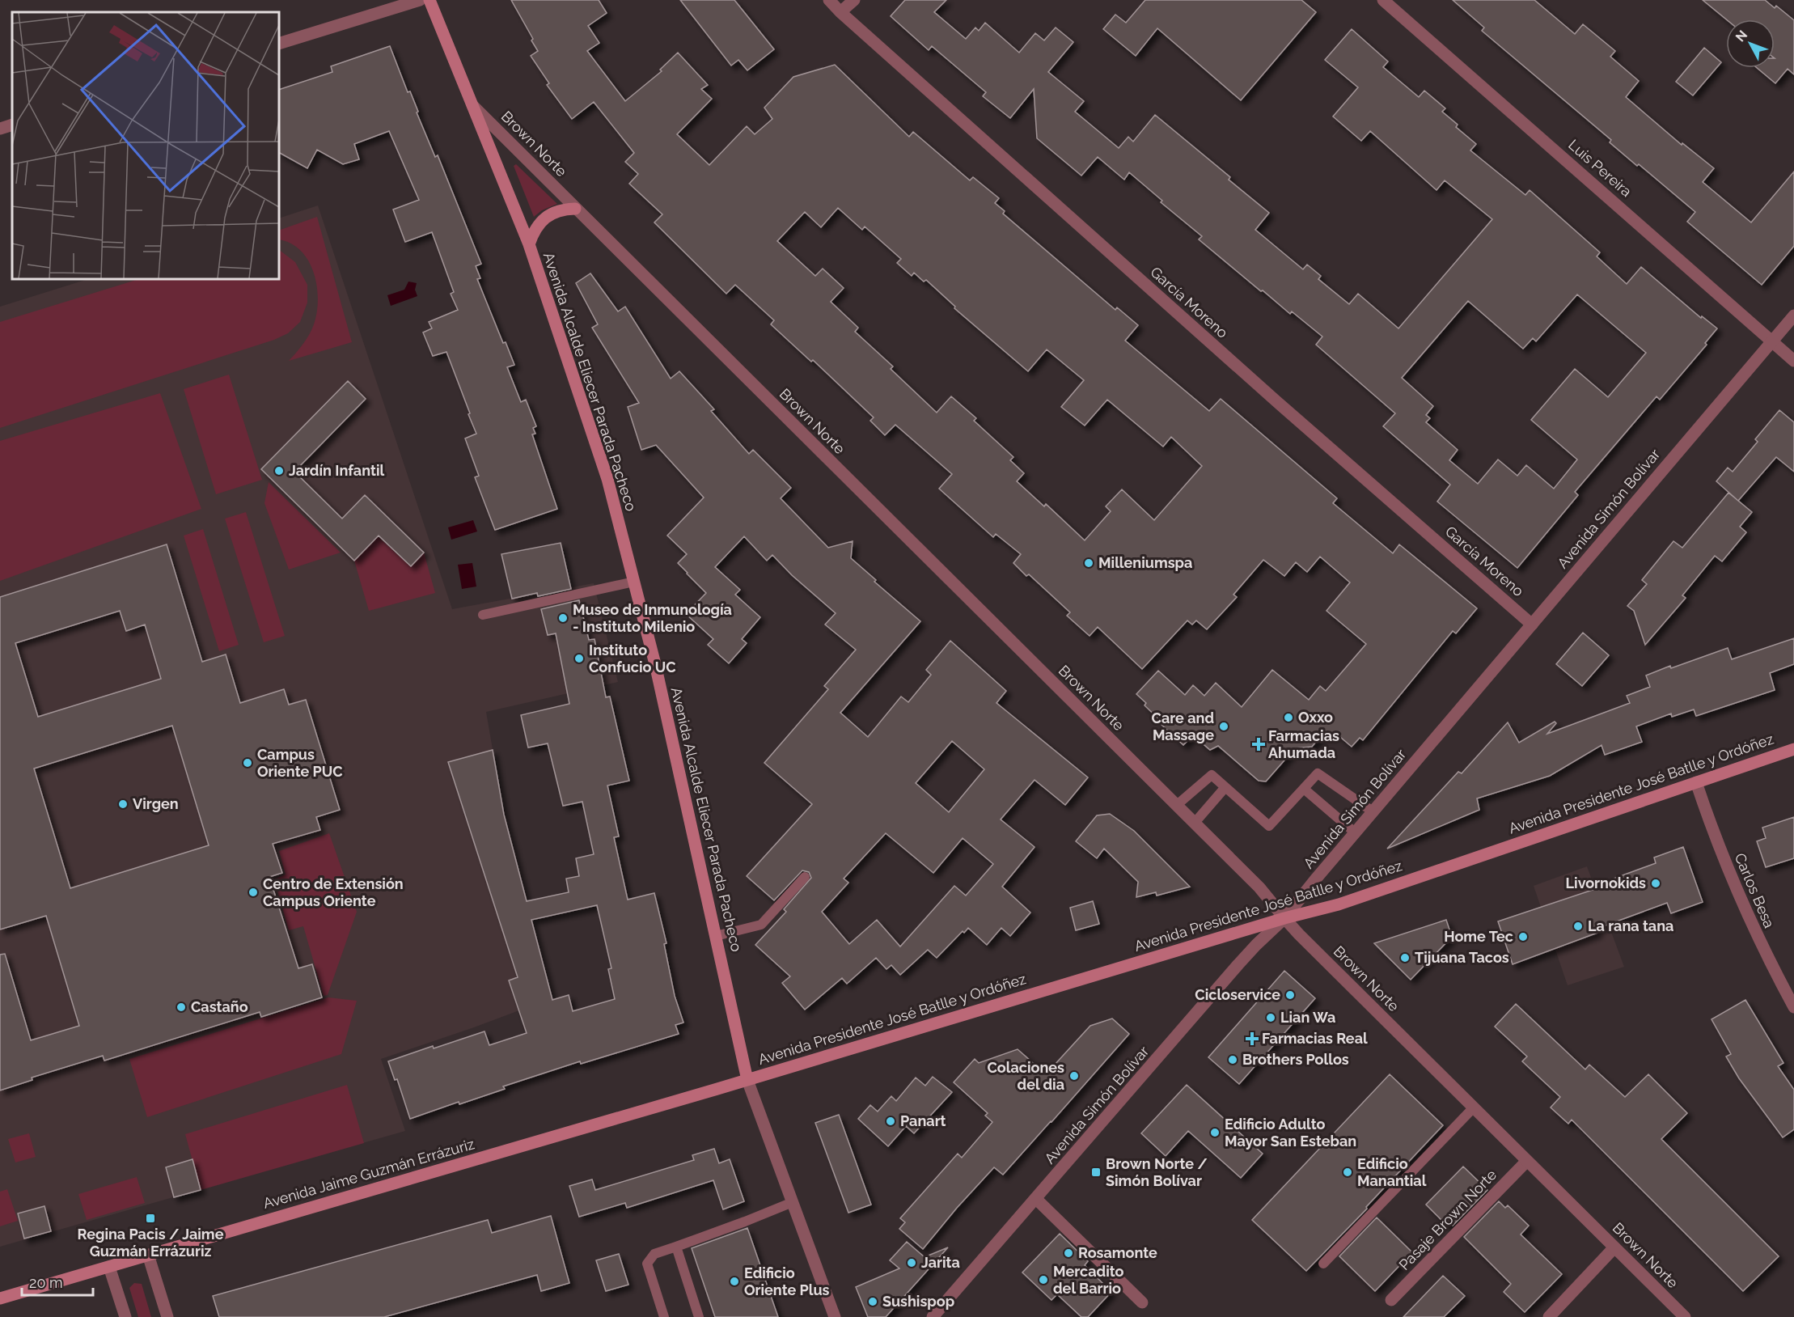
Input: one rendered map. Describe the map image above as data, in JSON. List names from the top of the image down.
{
  "streets": {
    "main road": ["Avenida Alcalde Eliecer Parada Pacheco", "Avenida Presidente José Batlle y Ordóñez", "Avenida Jaime Guzmán Errázuriz"],
    "street": [
      "Brown Norte",
      "Luis Pereira",
      "García Moreno",
      "Avenida Simón Bolívar",
      "Carlos Besa",
      "Pasaje Brown Norte"
    ]
  },
  "crossings": [
    ["Brown Norte", "Avenida Alcalde Eliecer Parada Pacheco"],
    ["Brown Norte", "Avenida Simón Bolívar"],
    ["Brown Norte", "Avenida Presidente José Batlle y Ordóñez"],
    ["Brown Norte", "Pasaje Brown Norte"],
    ["Luis Pereira", "Avenida Simón Bolívar"],
    ["García Moreno", "Avenida Simón Bolívar"],
    ["Avenida Alcalde Eliecer Parada Pacheco", "Avenida Presidente José Batlle y Ordóñez"],
    ["Avenida Alcalde Eliecer Parada Pacheco", "Avenida Jaime Guzmán Errázuriz"],
    ["Avenida Simón Bolívar", "Avenida Presidente José Batlle y Ordóñez"],
    ["Avenida Presidente José Batlle y Ordóñez", "Carlos Besa"],
    ["Avenida Presidente José Batlle y Ordóñez", "Avenida Jaime Guzmán Errázuriz"]
  ],
  "places": {
    "other": [
      "Jardín Infantil",
      "Milleniumspa",
      "Museo de Inmunología - Instituto Milenio",
      "Instituto Confucio UC",
      "Oxxo",
      "Care and Massage",
      "Campus Oriente PUC",
      "Virgen",
      "Livornokids",
      "Centro de Extensión Campus Oriente",
      "La rana tana",
      "Home Tec",
      "Tijuana Tacos",
      "Cicloservice",
      "Castaño",
      "Lian Wa",
      "Brothers Pollos",
      "Colaciones del dia",
      "Panart",
      "Edificio Adulto Mayor San Esteban",
      "Edificio Manantial",
      "Rosamonte",
      "Jarita",
      "Mercadito del Barrio",
      "Edificio Oriente Plus",
      "Sushispop"
    ],
    "health": ["Farmacias Ahumada", "Farmacias Real"],
    "transit": ["Brown Norte / Simón Bolívar", "Regina Pacis / Jaime Guzmán Errázuriz"]
  },
  "scale_bar": "20 m",
  "north": "top left"
}
